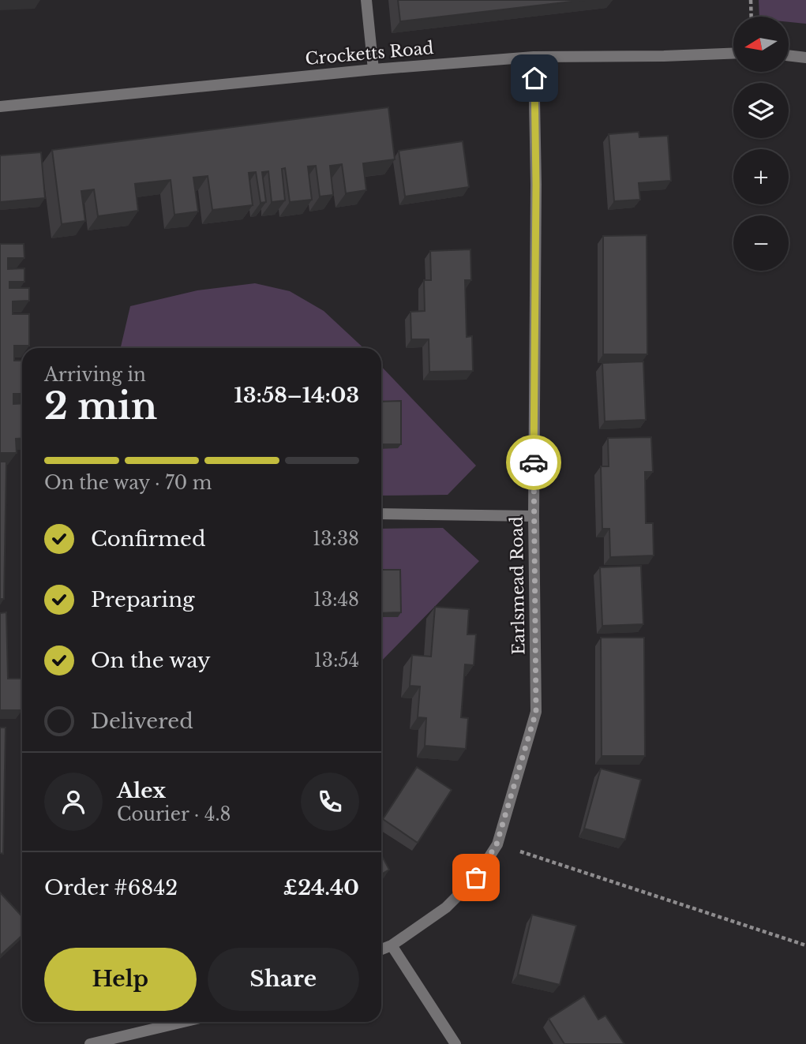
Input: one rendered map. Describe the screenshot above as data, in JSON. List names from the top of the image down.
{
  "streets": {
    "street": ["Crocketts Road", "Earlsmead Road"]
  },
  "crossings": [
    ["Crocketts Road", "Earlsmead Road"]
  ],
  "north": "left",
  "page": {
    "map_buttons": ["+", "−"],
    "heading": ["2 min", "Arriving in", "13:58–14:03"],
    "panel": [
      "Alex",
      "Courier · 4.8",
      "Order #6842",
      "£24.40"
    ],
    "bar": "On the way · 70 m",
    "list": [
      ["Confirmed", "13:38"],
      ["Preparing", "13:48"],
      ["On the way", "13:54"],
      "Delivered"
    ],
    "buttons": ["Help", "Share"]
  }
}
